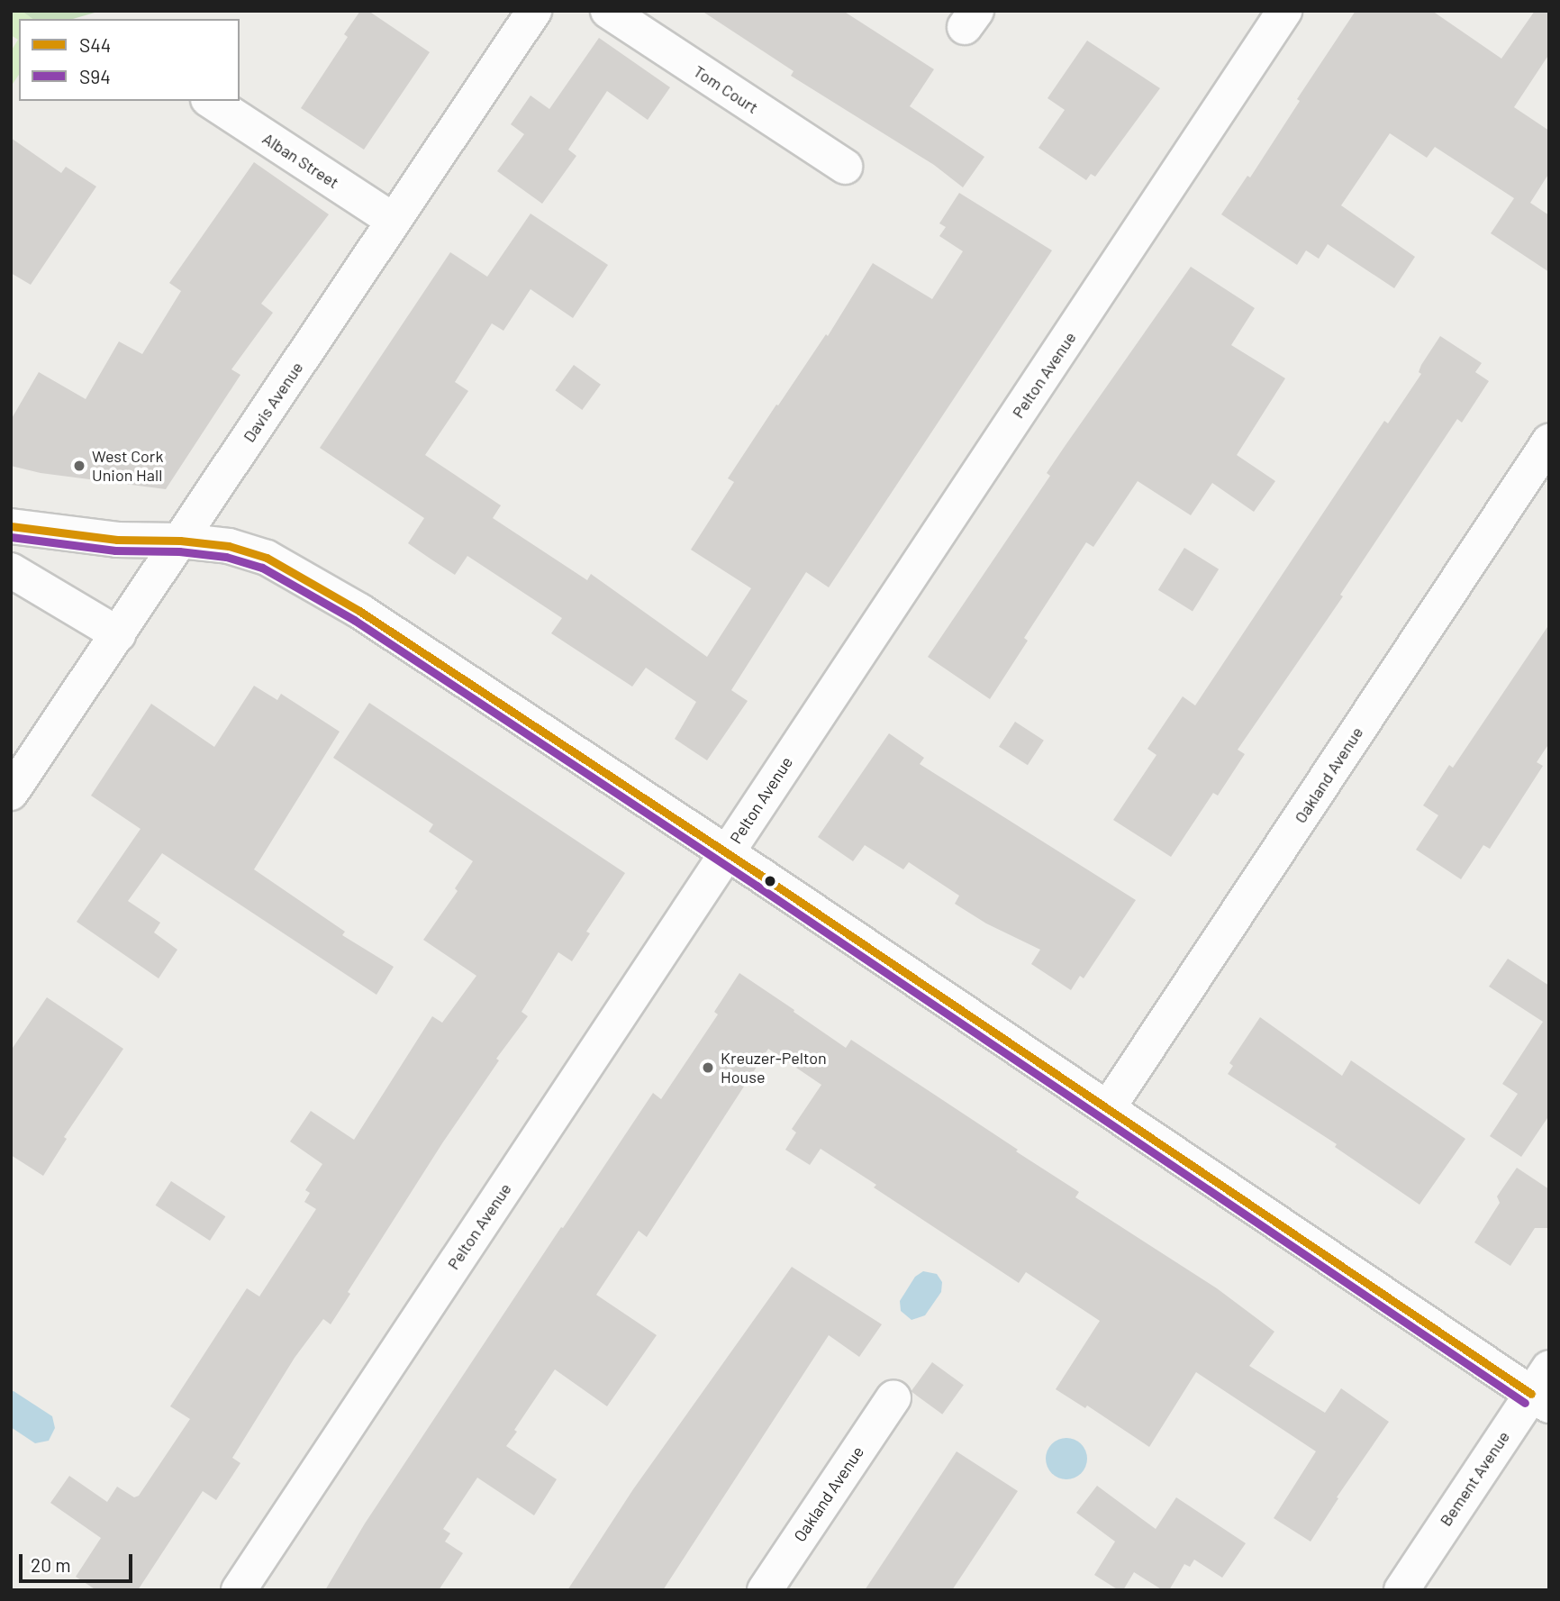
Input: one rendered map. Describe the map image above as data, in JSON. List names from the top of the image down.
{
  "streets": {
    "street": [
      "Tom Court",
      "Alban Street",
      "Pelton Avenue",
      "Davis Avenue",
      "Oakland Avenue",
      "Bement Avenue"
    ]
  },
  "crossings": [
    ["Alban Street", "Davis Avenue"]
  ],
  "places": ["West Cork Union Hall", "Kreuzer-Pelton House"],
  "lines": ["transit line S44", "transit line S94"],
  "legend": ["S44", "S94"],
  "scale_bar": "20 m"
}
